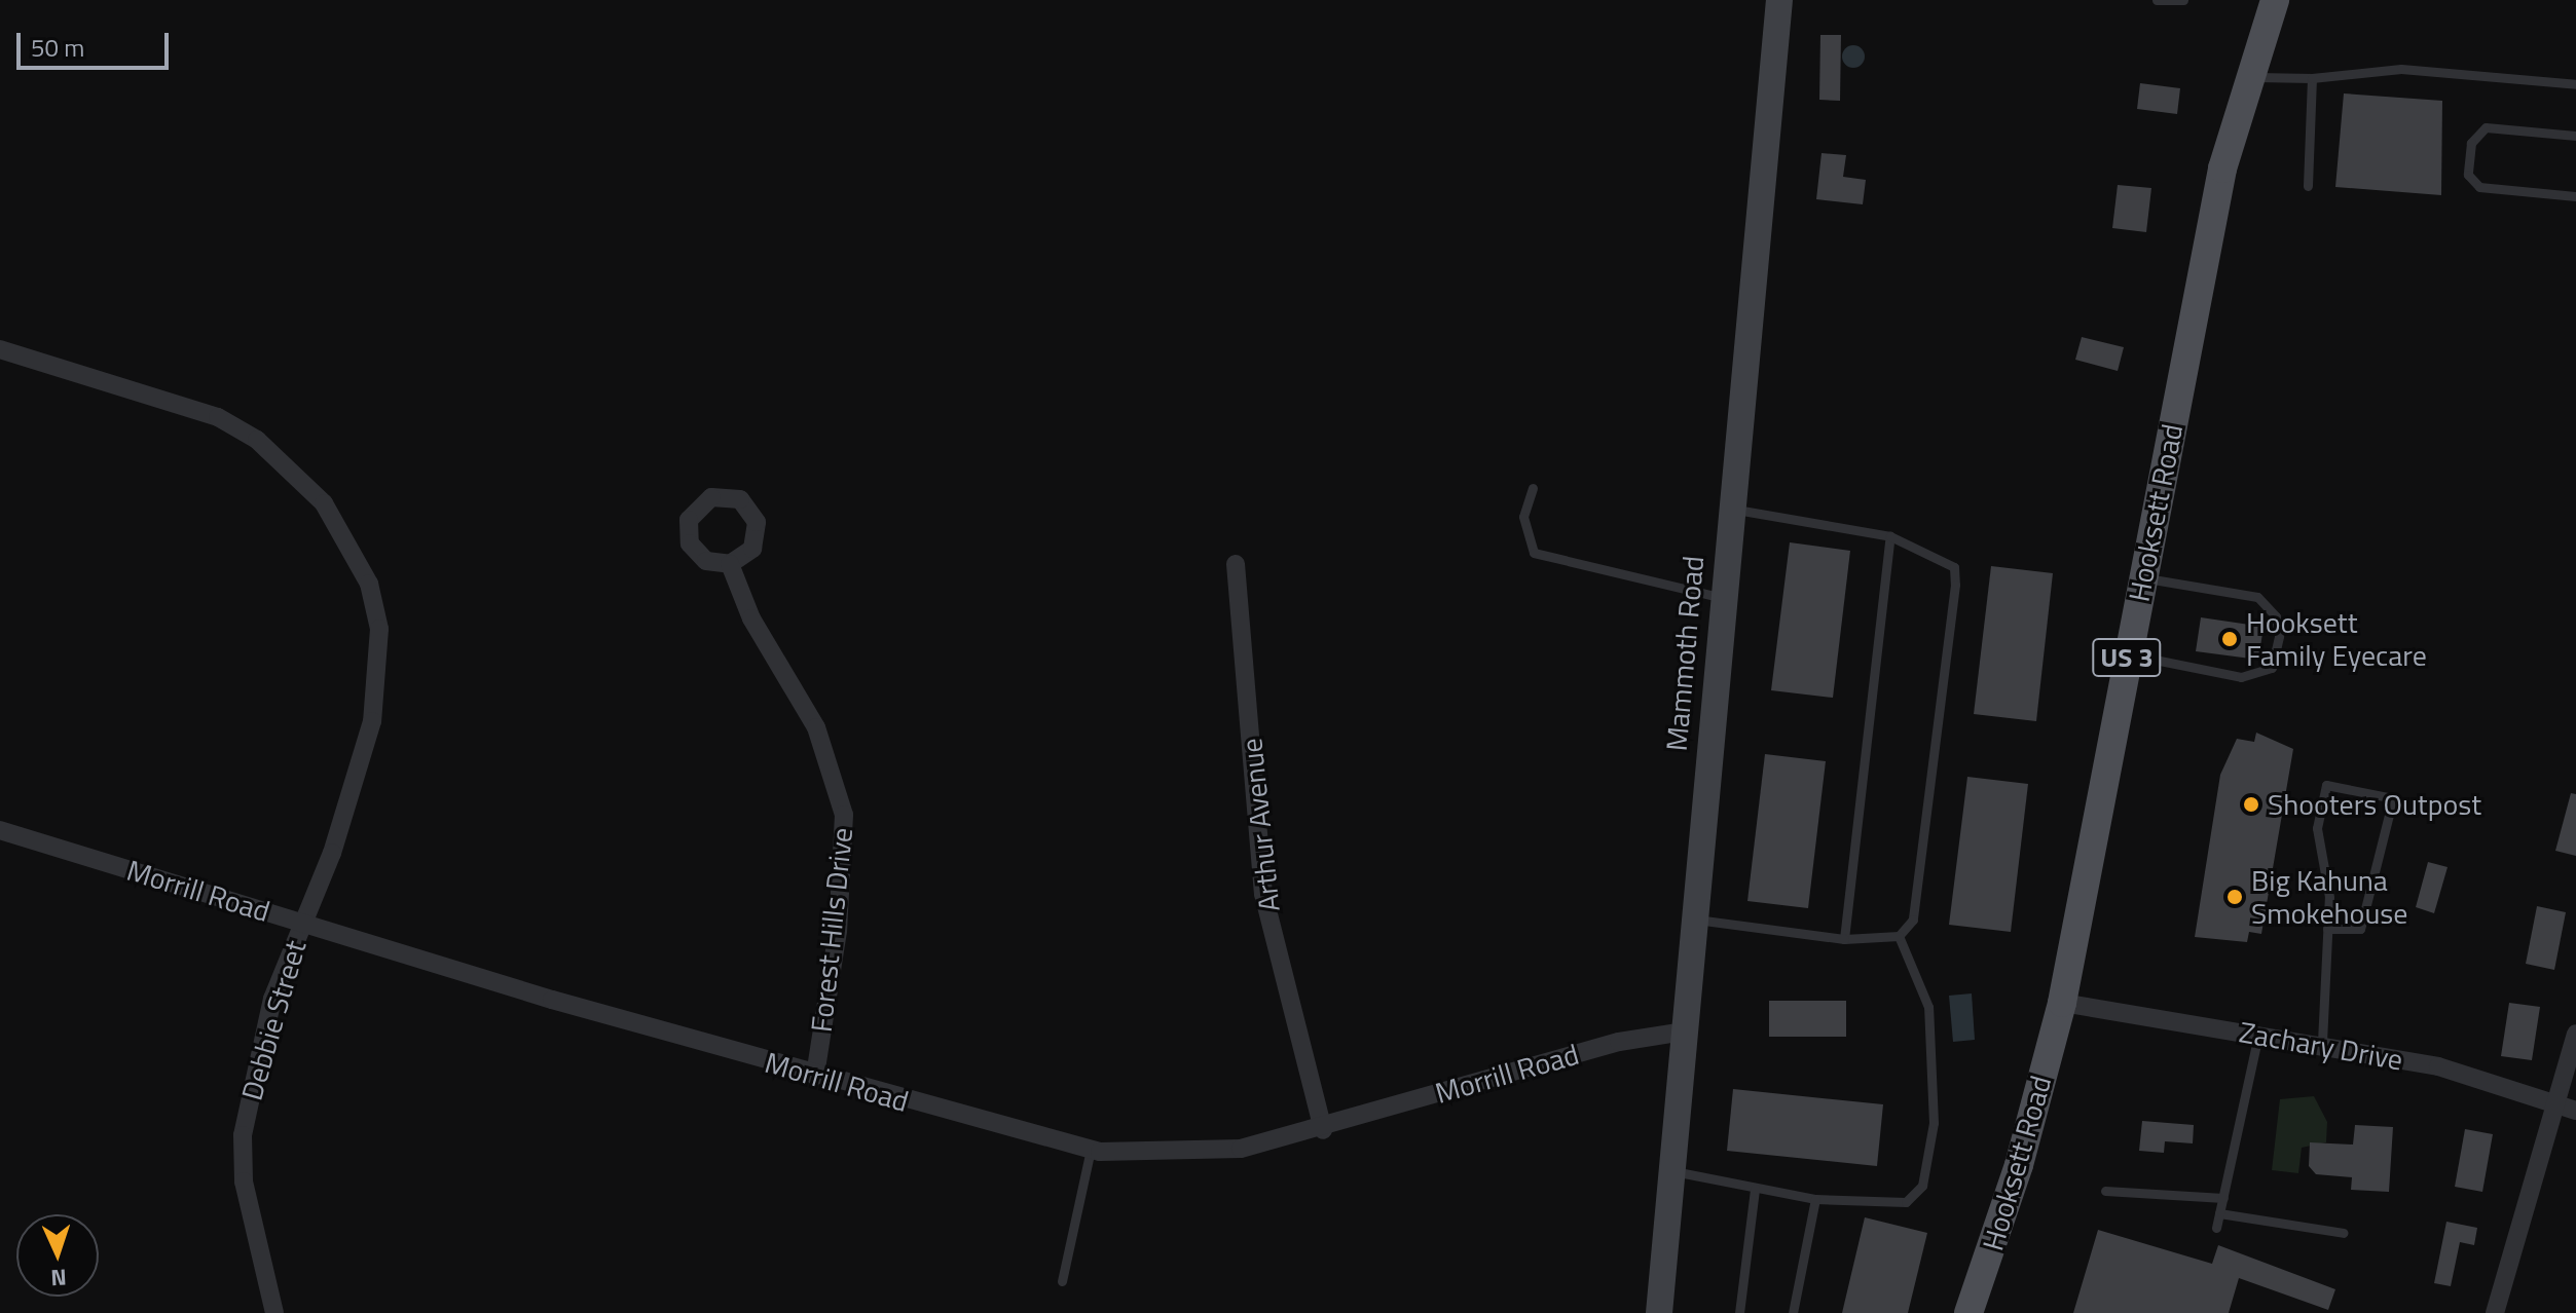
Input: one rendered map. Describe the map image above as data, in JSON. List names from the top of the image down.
{
  "streets": {
    "main road": ["Hooksett Road", "Mammoth Road", "US 3"],
    "street": [
      "Arthur Avenue",
      "Morrill Road",
      "Forest Hills Drive",
      "Debbie Street",
      "Zachary Drive"
    ]
  },
  "crossings": [
    ["Hooksett Road", "Zachary Drive"],
    ["Mammoth Road", "Morrill Road"],
    ["Arthur Avenue", "Morrill Road"],
    ["Morrill Road", "Forest Hills Drive"],
    ["Morrill Road", "Debbie Street"]
  ],
  "places": ["Hooksett Family Eyecare", "Shooters Outpost", "Big Kahuna Smokehouse"],
  "scale_bar": "50 m",
  "north": "bottom"
}
